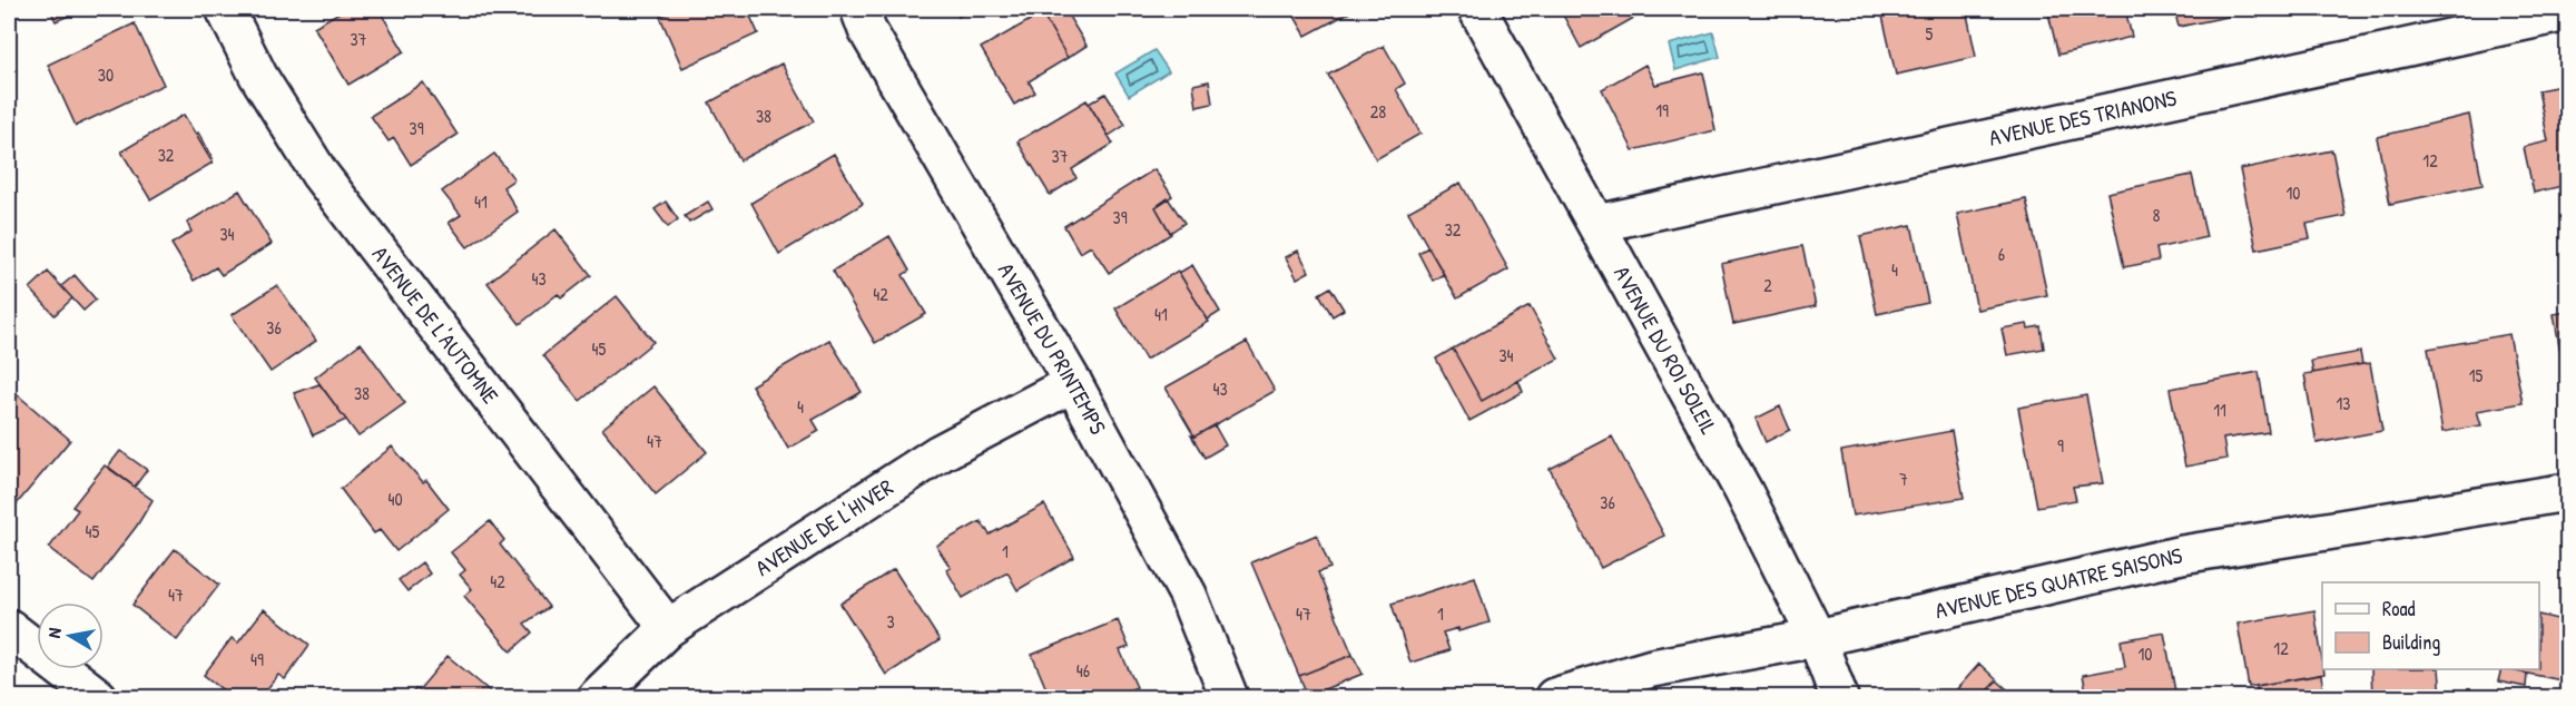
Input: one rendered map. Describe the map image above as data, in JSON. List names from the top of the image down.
{
  "streets": {
    "street": [
      "AVENUE DES TRIANONS",
      "AVENUE DE L'AUTOMNE",
      "AVENUE DU PRINTEMPS",
      "AVENUE DU ROI SOLEIL",
      "AVENUE DE L'HIVER",
      "AVENUE DES QUATRE SAISONS"
    ]
  },
  "crossings": [
    ["AVENUE DES TRIANONS", "AVENUE DU ROI SOLEIL"],
    ["AVENUE DE L'AUTOMNE", "AVENUE DE L'HIVER"],
    ["AVENUE DU PRINTEMPS", "AVENUE DE L'HIVER"],
    ["AVENUE DU ROI SOLEIL", "AVENUE DES QUATRE SAISONS"]
  ],
  "house_numbers": [
    "5",
    "37",
    "30",
    "19",
    "28",
    "38",
    "39",
    "32",
    "37",
    "12",
    "10",
    "41",
    "8",
    "39",
    "32",
    "34",
    "6",
    "4",
    "43",
    "2",
    "42",
    "41",
    "36",
    "45",
    "34",
    "15",
    "43",
    "38",
    "13",
    "4",
    "11",
    "47",
    "9",
    "7",
    "40",
    "36",
    "45",
    "1",
    "42",
    "47",
    "47",
    "1",
    "3",
    "12",
    "10",
    "49",
    "46"
  ],
  "legend": ["Road", "Building"],
  "north": "left"
}
